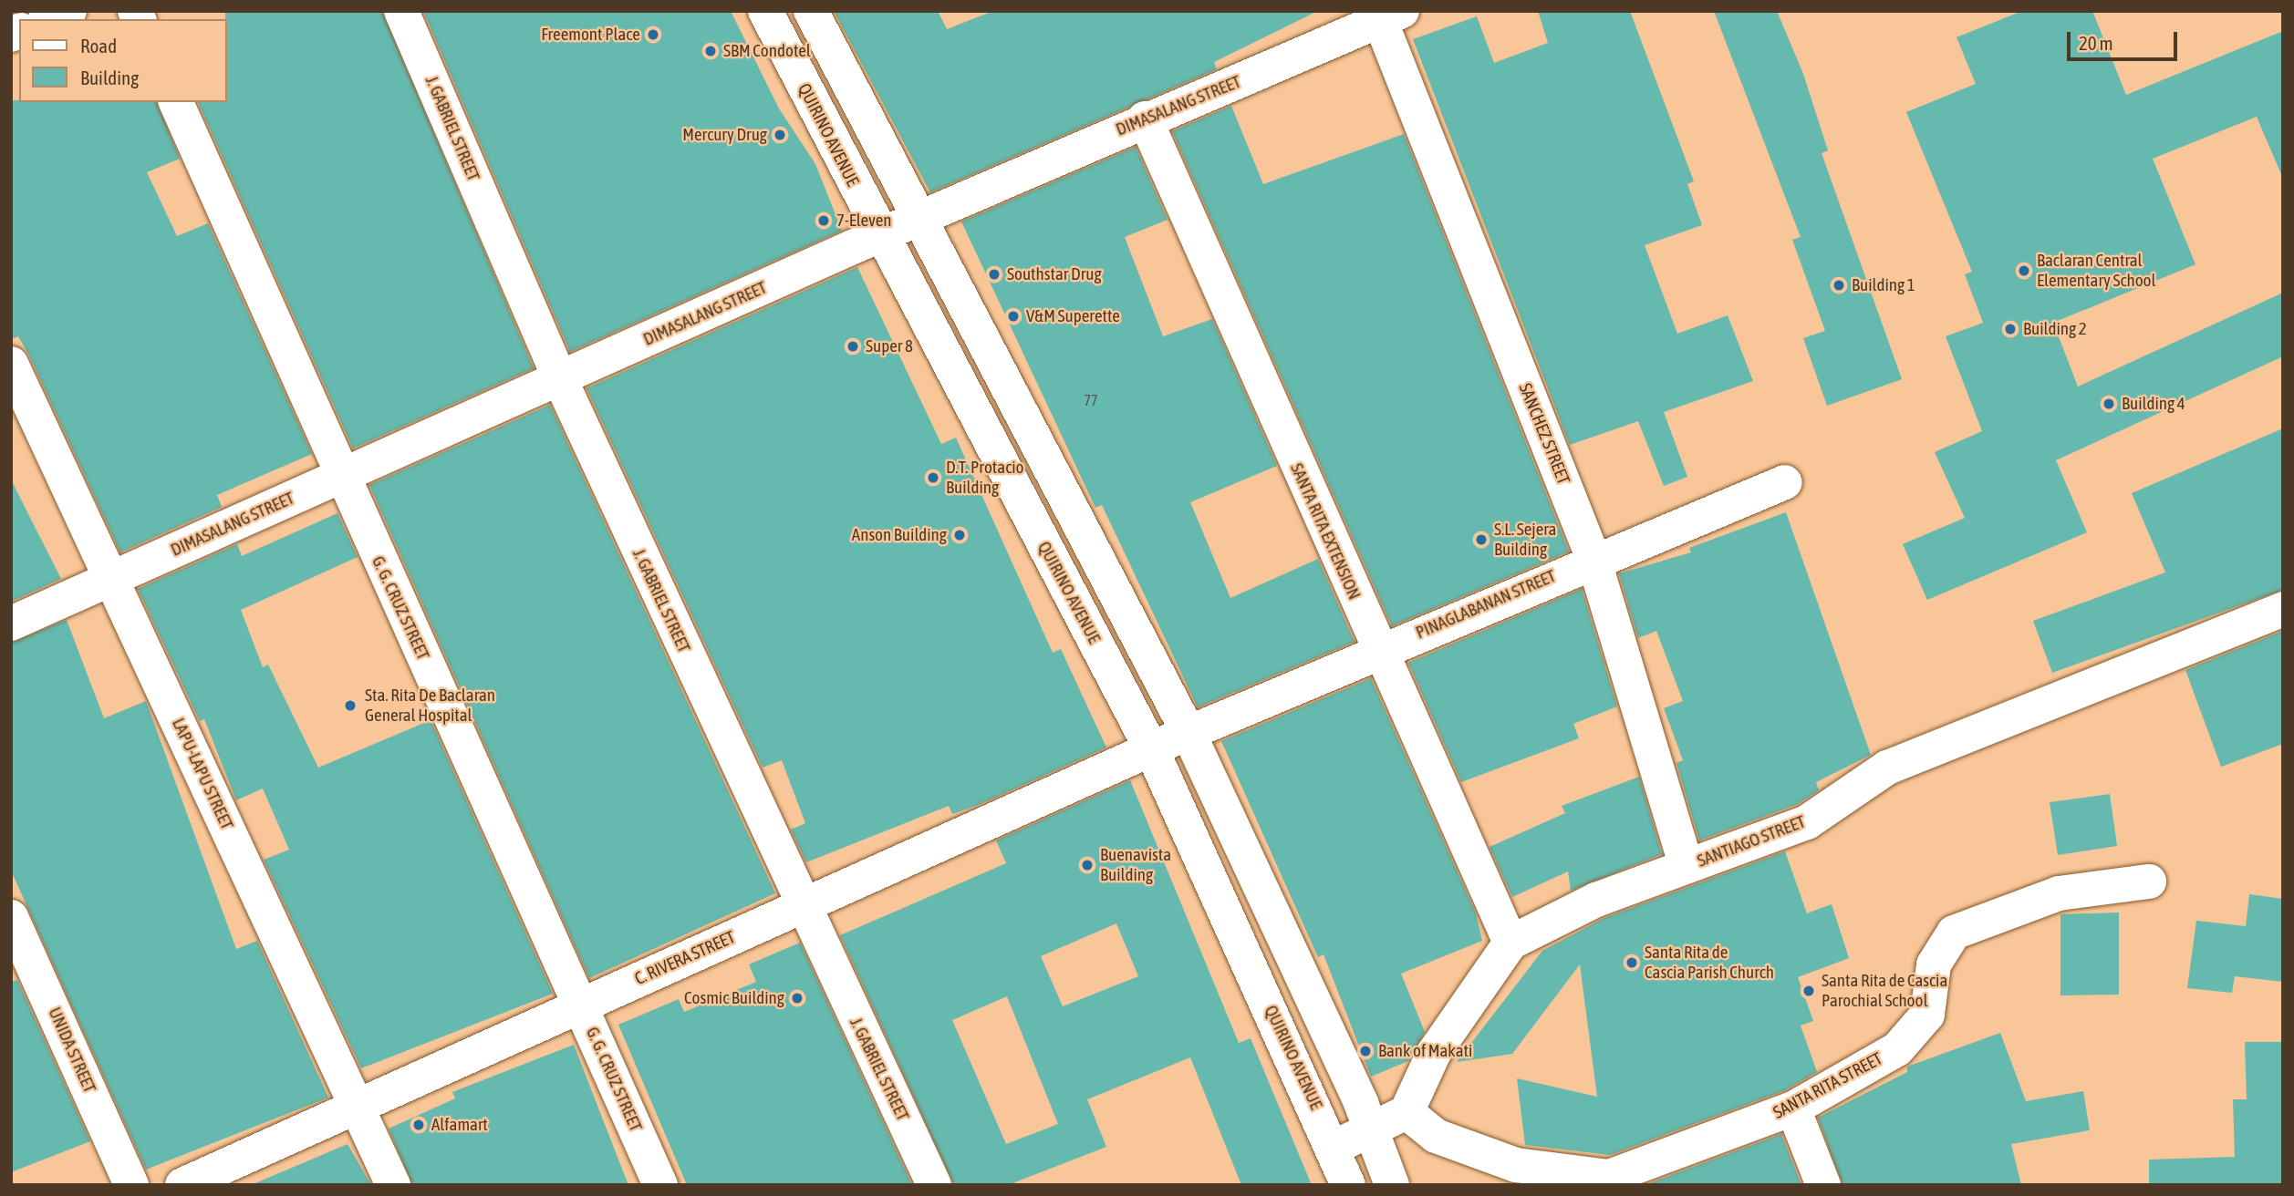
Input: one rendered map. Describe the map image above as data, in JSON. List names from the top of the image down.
{
  "streets": {
    "street": [
      "DIMASALANG STREET",
      "J. GABRIEL STREET",
      "QUIRINO AVENUE",
      "SANCHEZ STREET",
      "SANTA RITA EXTENSION",
      "PINAGLABANAN STREET",
      "G. G. CRUZ STREET",
      "LAPU-LAPU STREET",
      "SANTIAGO STREET",
      "C. RIVERA STREET",
      "UNIDA STREET",
      "SANTA RITA STREET"
    ]
  },
  "crossings": [
    ["DIMASALANG STREET", "J. GABRIEL STREET"],
    ["DIMASALANG STREET", "QUIRINO AVENUE"],
    ["DIMASALANG STREET", "SANCHEZ STREET"],
    ["DIMASALANG STREET", "SANTA RITA EXTENSION"],
    ["DIMASALANG STREET", "G. G. CRUZ STREET"],
    ["DIMASALANG STREET", "LAPU-LAPU STREET"],
    ["J. GABRIEL STREET", "C. RIVERA STREET"],
    ["QUIRINO AVENUE", "C. RIVERA STREET"],
    ["SANCHEZ STREET", "PINAGLABANAN STREET"],
    ["SANCHEZ STREET", "SANTIAGO STREET"],
    ["SANTA RITA EXTENSION", "PINAGLABANAN STREET"],
    ["SANTA RITA EXTENSION", "SANTIAGO STREET"],
    ["PINAGLABANAN STREET", "C. RIVERA STREET"],
    ["G. G. CRUZ STREET", "C. RIVERA STREET"],
    ["LAPU-LAPU STREET", "C. RIVERA STREET"],
    ["SANTIAGO STREET", "SANTA RITA STREET"]
  ],
  "places": [
    "Freemont Place",
    "SBM Condotel",
    "Mercury Drug",
    "7-Eleven",
    "Baclaran Central Elementary School",
    "Southstar Drug",
    "Building 1",
    "V&M Superette",
    "Building 2",
    "Super 8",
    "Building 4",
    "D.T. Protacio Building",
    "Anson Building",
    "S.L. Sejera Building",
    "Sta. Rita De Baclaran General Hospital",
    "Buenavista Building",
    "Santa Rita de Cascia Parish Church",
    "Santa Rita de Cascia Parochial School",
    "Cosmic Building",
    "Bank of Makati",
    "Alfamart"
  ],
  "house_numbers": ["77"],
  "legend": ["Road", "Building"],
  "scale_bar": "20 m"
}
